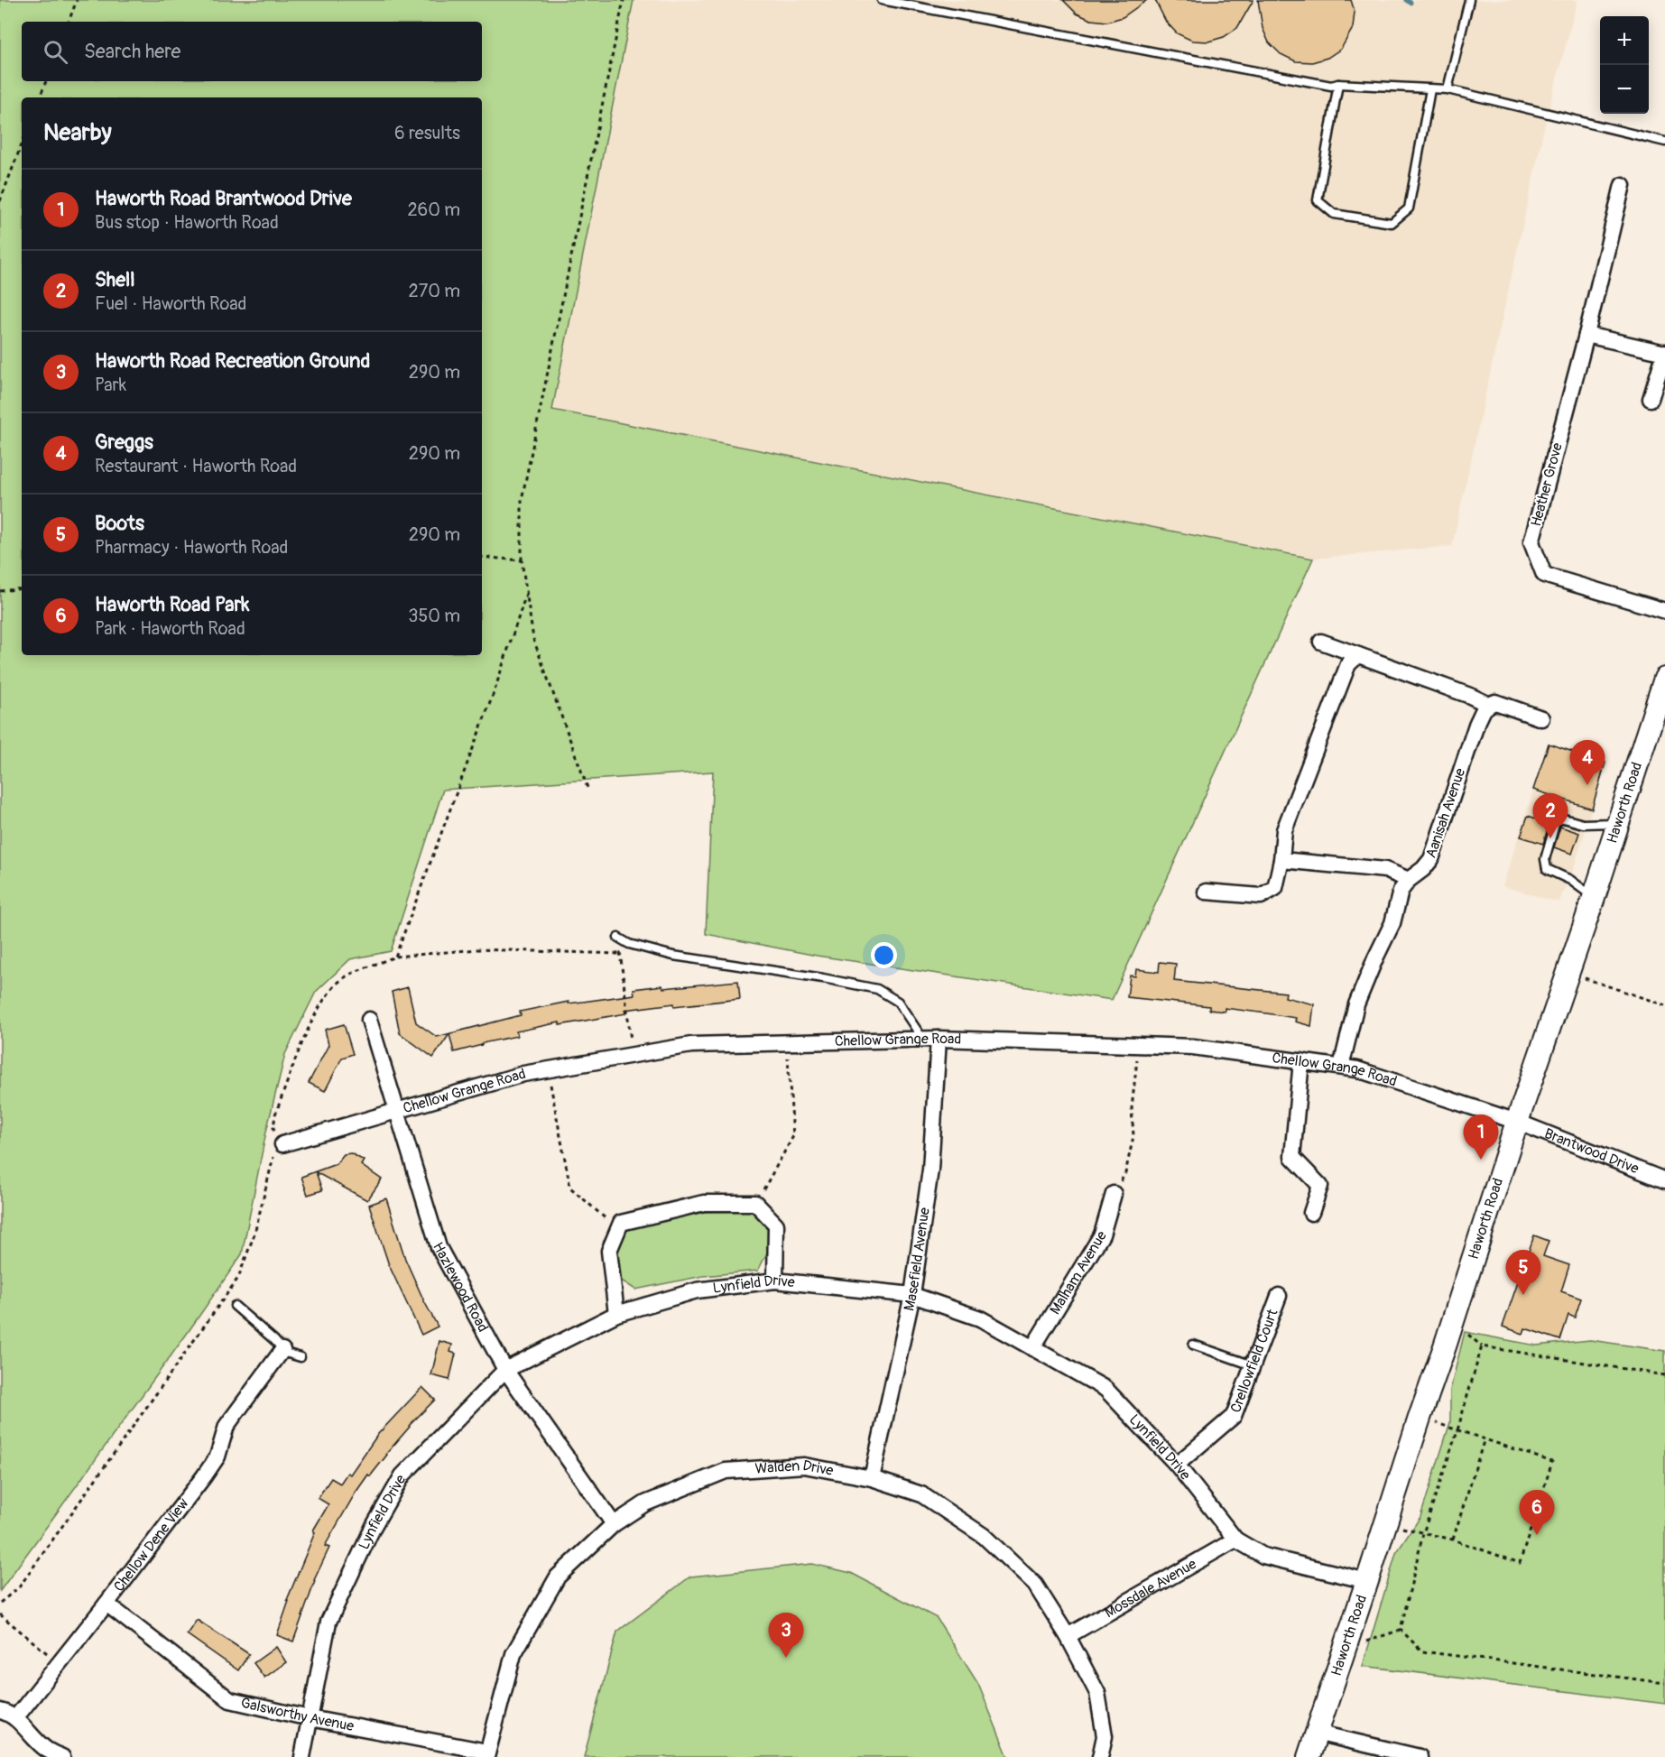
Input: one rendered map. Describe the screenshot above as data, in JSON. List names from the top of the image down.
{
  "streets": {
    "main road": ["Haworth Road"],
    "street": [
      "Heather Grove",
      "Aanisah Avenue",
      "Chellow Grange Road",
      "Brantwood Drive",
      "Masefield Avenue",
      "Malham Avenue",
      "Hazlewood Road",
      "Lynfield Drive",
      "Crellowfield Court",
      "Walden Drive",
      "Chellow Dene View",
      "Mossdale Avenue",
      "Galsworthy Avenue"
    ]
  },
  "crossings": [
    ["Haworth Road", "Chellow Grange Road"],
    ["Haworth Road", "Brantwood Drive"],
    ["Haworth Road", "Lynfield Drive"],
    ["Aanisah Avenue", "Chellow Grange Road"],
    ["Chellow Grange Road", "Brantwood Drive"],
    ["Chellow Grange Road", "Masefield Avenue"],
    ["Chellow Grange Road", "Hazlewood Road"],
    ["Masefield Avenue", "Lynfield Drive"],
    ["Masefield Avenue", "Walden Drive"],
    ["Malham Avenue", "Lynfield Drive"],
    ["Hazlewood Road", "Lynfield Drive"],
    ["Hazlewood Road", "Walden Drive"],
    ["Lynfield Drive", "Crellowfield Court"],
    ["Lynfield Drive", "Mossdale Avenue"],
    ["Lynfield Drive", "Galsworthy Avenue"],
    ["Walden Drive", "Mossdale Avenue"],
    ["Walden Drive", "Galsworthy Avenue"],
    ["Chellow Dene View", "Galsworthy Avenue"]
  ],
  "page": {
    "map_buttons": ["+", "−"],
    "search": "Search here",
    "heading": ["Nearby", "6 results"],
    "list": [
      {
        "mark": "1",
        "name": "Haworth Road Brantwood Drive",
        "note": "Bus stop · Haworth Road",
        "value": "260 m"
      },
      {
        "mark": "2",
        "name": "Shell",
        "note": "Fuel · Haworth Road",
        "value": "270 m"
      },
      {
        "mark": "3",
        "name": "Haworth Road Recreation Ground",
        "note": "Park",
        "value": "290 m"
      },
      {
        "mark": "4",
        "name": "Greggs",
        "note": "Restaurant · Haworth Road",
        "value": "290 m"
      },
      {
        "mark": "5",
        "name": "Boots",
        "note": "Pharmacy · Haworth Road",
        "value": "290 m"
      },
      {
        "mark": "6",
        "name": "Haworth Road Park",
        "note": "Park · Haworth Road",
        "value": "350 m"
      }
    ],
    "pins": [
      "4",
      "2",
      "1",
      "5",
      "6",
      "3"
    ]
  }
}
